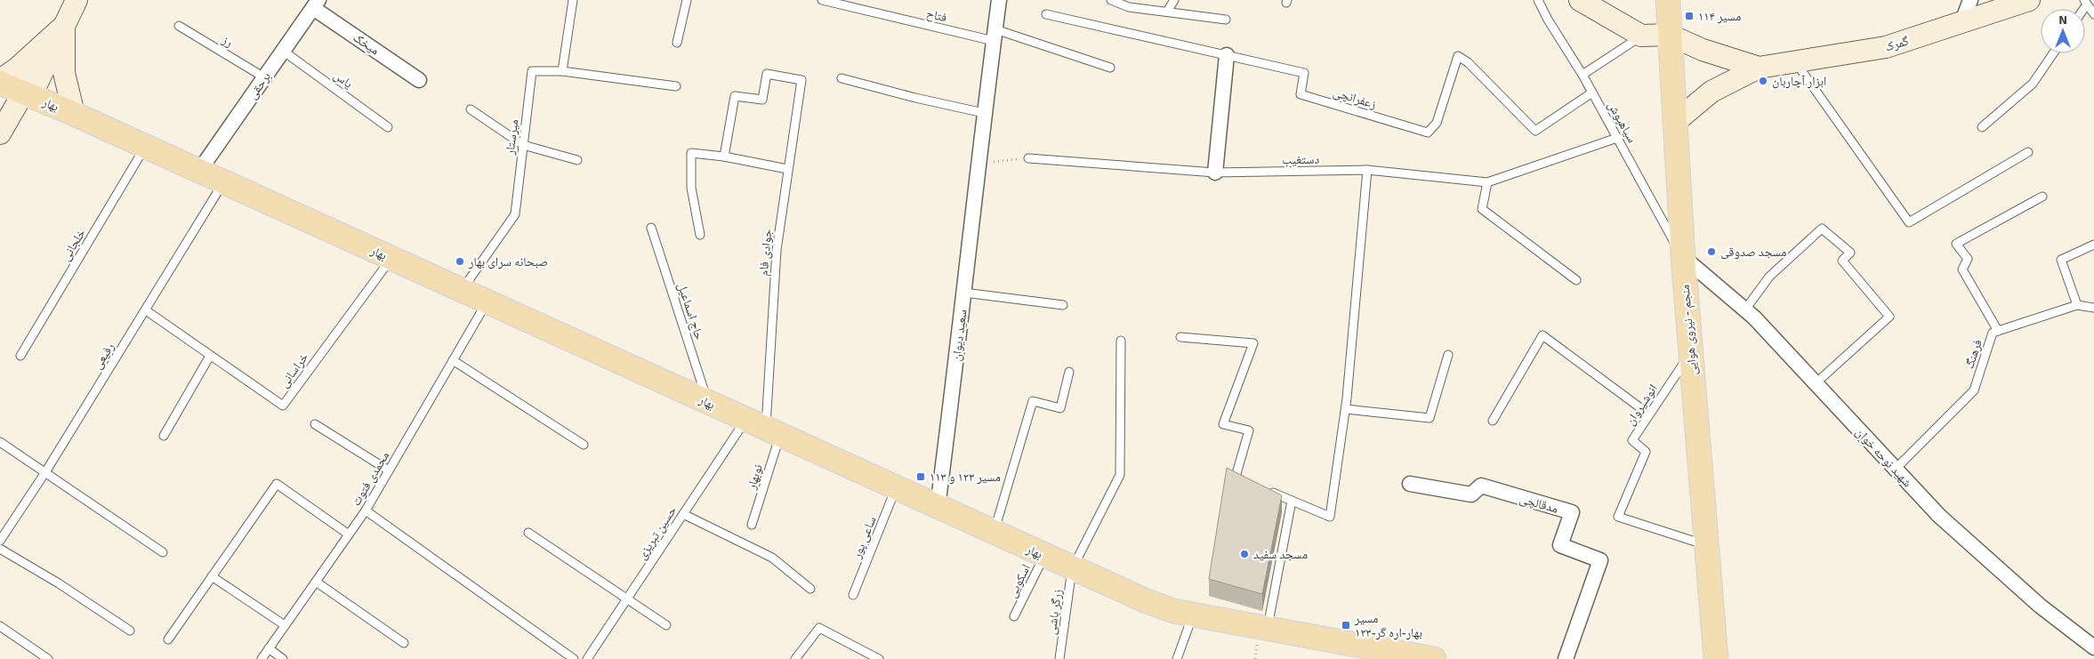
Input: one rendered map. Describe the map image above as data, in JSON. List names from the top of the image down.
{
  "streets": {
    "main road": ["بهار", "منجم - نیروی هوایی"],
    "street": [
      "میخک",
      "گمرک",
      "برحقی",
      "سعید دیوان",
      "شهید نوحه خوان",
      "مدقالچی"
    ],
    "lane": [
      "فتاح",
      "رز",
      "یاس",
      "زعفرانچی",
      "سیاهپوش",
      "میرستار",
      "دستغیب",
      "خلجانی",
      "جوادی فام",
      "حاج اسماعیل",
      "فرهنگ",
      "رفیعی",
      "خراسانی",
      "انوشیروان",
      "نوبهار",
      "محمدی فتوت",
      "حسین تبریزی",
      "ساعی پور",
      "اسکویی",
      "زرگر باشی"
    ]
  },
  "crossings": [
    ["فتاح", "سعید دیوان"],
    ["رز", "برحقی"],
    ["میخک", "برحقی"],
    ["گمرک", "منجم - نیروی هوایی"],
    ["یاس", "برحقی"],
    ["برحقی", "بهار"],
    ["زعفرانچی", "سیاهپوش"],
    ["بهار", "میرستار"],
    ["بهار", "خلجانی"],
    ["بهار", "جوادی فام"],
    ["بهار", "حاج اسماعیل"],
    ["بهار", "سعید دیوان"],
    ["بهار", "رفیعی"],
    ["بهار", "خراسانی"],
    ["بهار", "نوبهار"],
    ["بهار", "محمدی فتوت"],
    ["بهار", "حسین تبریزی"],
    ["بهار", "ساعی پور"],
    ["بهار", "اسکویی"],
    ["بهار", "زرگر باشی"],
    ["سیاهپوش", "دستغیب"],
    ["سیاهپوش", "منجم - نیروی هوایی"],
    ["سیاهپوش", "شهید نوحه خوان"],
    ["جوادی فام", "نوبهار"],
    ["جوادی فام", "حسین تبریزی"],
    ["منجم - نیروی هوایی", "انوشیروان"],
    ["منجم - نیروی هوایی", "شهید نوحه خوان"],
    ["فرهنگ", "شهید نوحه خوان"],
    ["رفیعی", "خراسانی"],
    ["نوبهار", "حسین تبریزی"]
  ],
  "places": {
    "transit": ["مسیر ۱۱۴", "مسیر ۱۲۳ و ۱۱۳", "مسیر ۱۲۳-بهار-اره گر"],
    "other": [
      "ابزار آچاربان",
      "مسجد صدوقی",
      "صبحانه سرای بهار",
      "مسجد سفید"
    ]
  },
  "north": "top"
}
